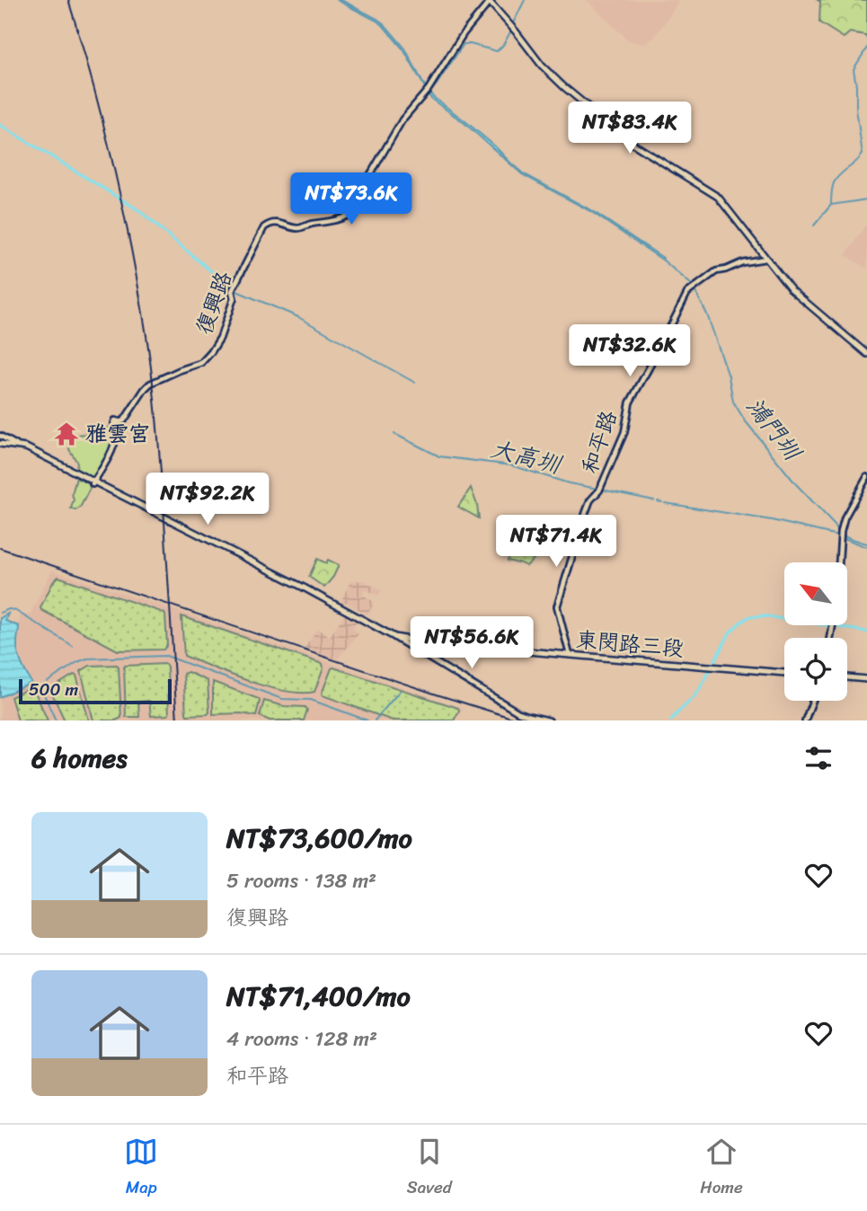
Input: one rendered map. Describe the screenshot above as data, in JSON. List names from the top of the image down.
{
  "streets": {
    "main road": ["東閔路三段"],
    "street": ["復興路", "和平路"]
  },
  "crossings": [
    ["復興路", "東閔路三段"],
    ["和平路", "東閔路三段"]
  ],
  "water": ["鴻門圳", "大高圳"],
  "places": {
    "temple": ["雅雲宮"]
  },
  "scale_bar": "500 m",
  "north": "top left",
  "page": {
    "price": [
      "NT$83.4K",
      "NT$73.6K",
      "NT$32.6K",
      "NT$92.2K",
      "NT$71.4K",
      "NT$56.6K"
    ],
    "scale": "500 m",
    "heading": "6 homes",
    "list": [
      {
        "name": "NT$73,600/mo",
        "note": "5 rooms · 138 m² · 復興路"
      },
      {
        "name": "NT$71,400/mo",
        "note": "4 rooms · 128 m² · 和平路"
      }
    ],
    "tabs": ["Map", "Saved", "Home"]
  }
}
